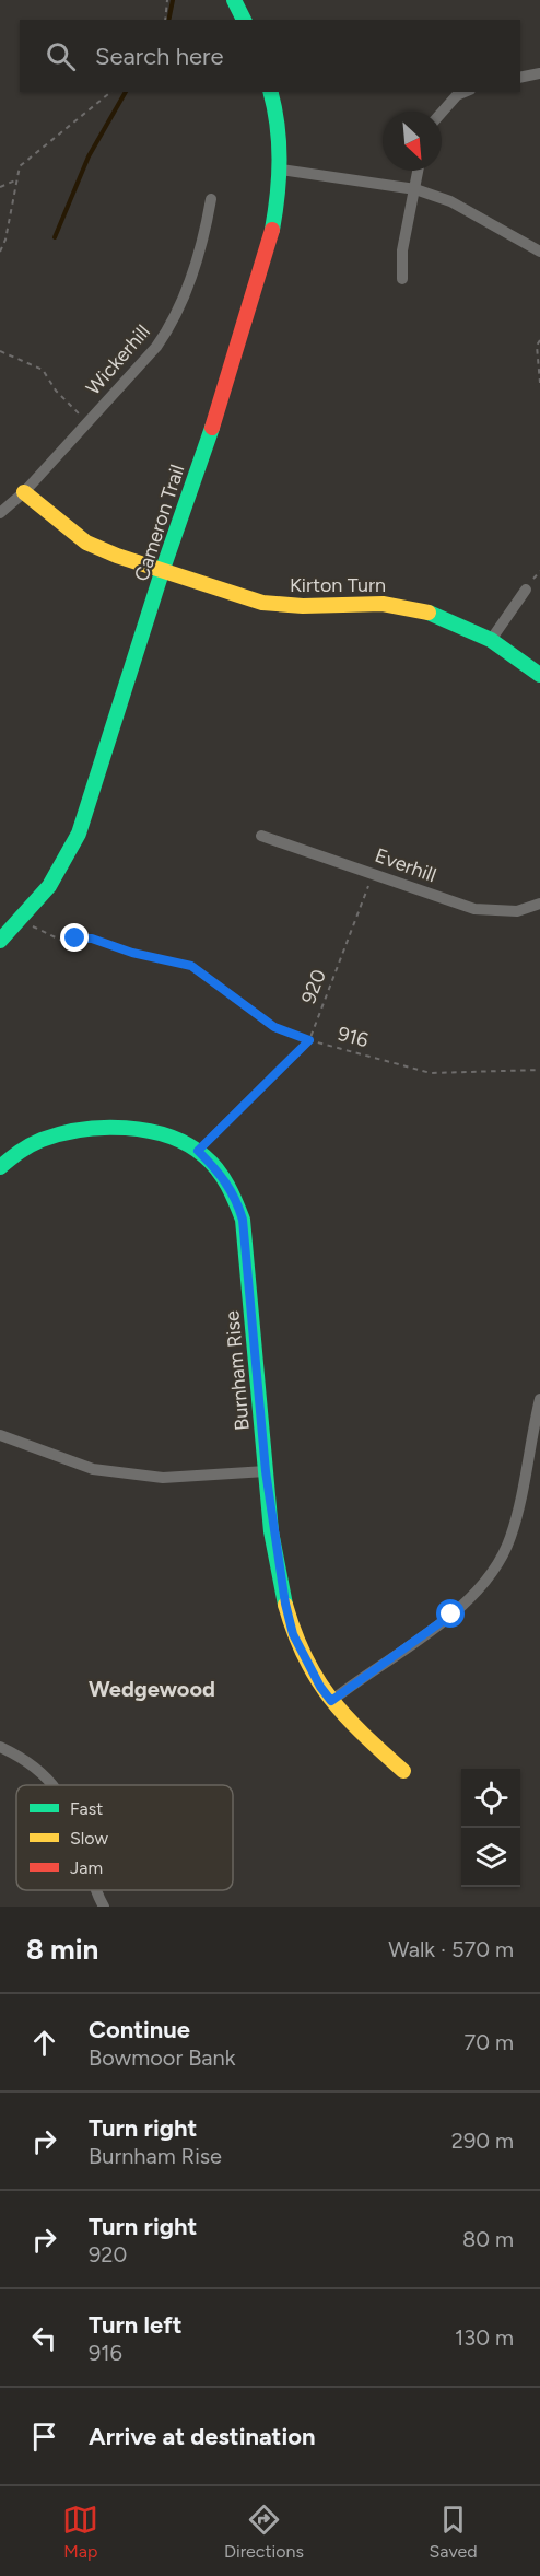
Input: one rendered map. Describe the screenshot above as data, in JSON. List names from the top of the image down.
{
  "streets": {
    "street": [
      "Wickerhill",
      "Cameron Trail",
      "Kirton Turn",
      "Everhill",
      "Burnham Rise"
    ],
    "path": ["920", "916"]
  },
  "crossings": [
    ["Wickerhill", "Kirton Turn"],
    ["Cameron Trail", "Kirton Turn"],
    ["Everhill", "920"],
    ["920", "916"],
    ["920", "Burnham Rise"]
  ],
  "districts": ["Wedgewood"],
  "legend": ["Fast", "Slow", "Jam"],
  "north": "bottom right",
  "page": {
    "search": "Search here",
    "heading": ["8 min", "Walk · 570 m"],
    "list": [
      ["Continue", "Bowmoor Bank", "70 m"],
      ["Turn right", "Burnham Rise", "290 m"],
      ["Turn right", "920", "80 m"],
      ["Turn left", "916", "130 m"],
      "Arrive at destination"
    ],
    "nav": ["Map", "Directions", "Saved"]
  }
}
